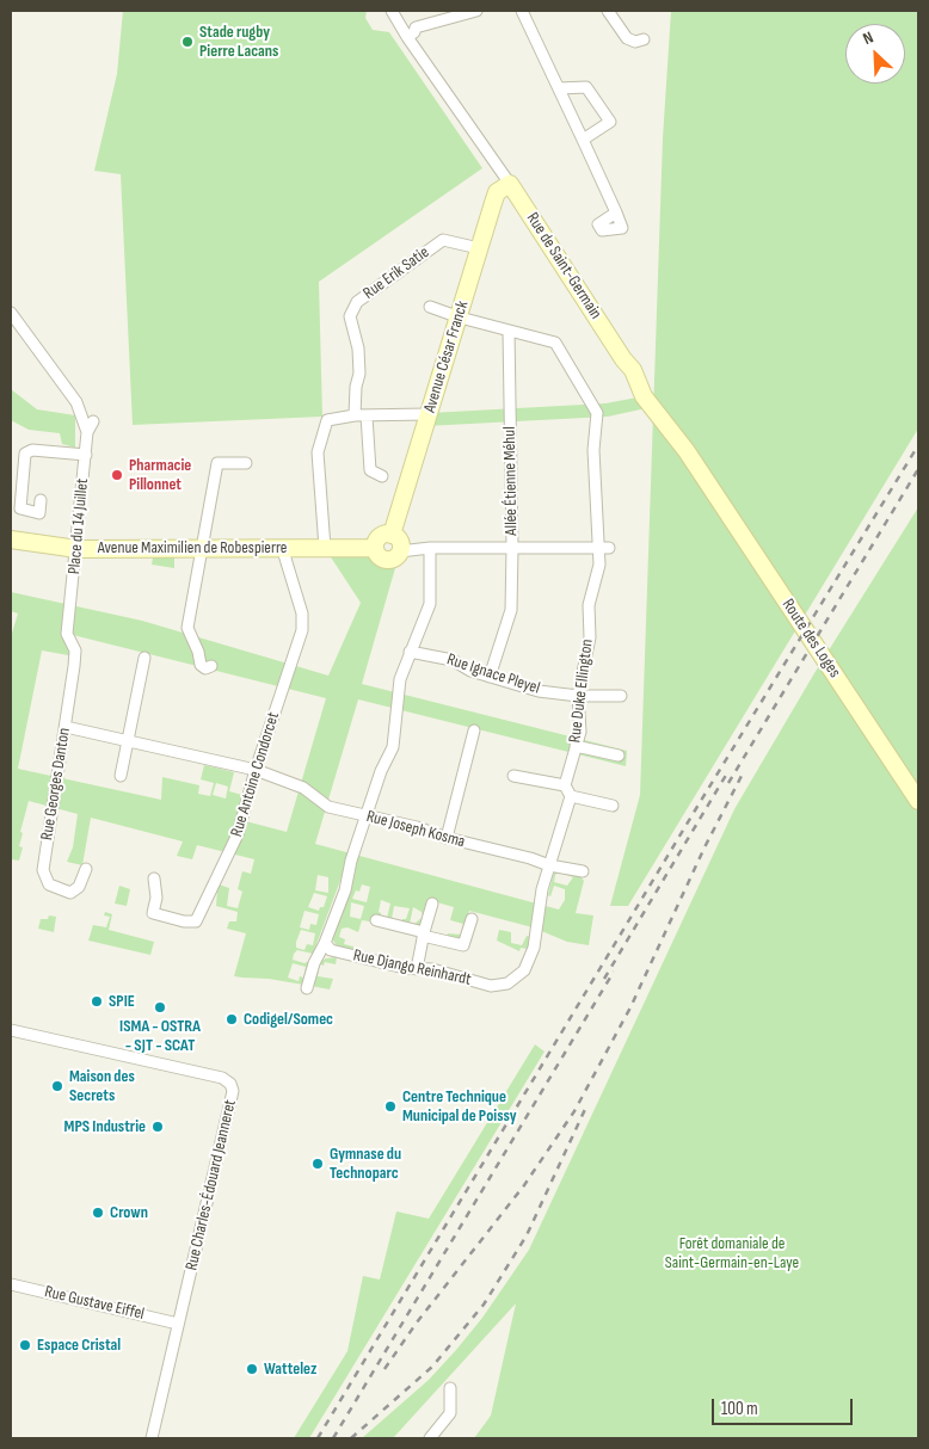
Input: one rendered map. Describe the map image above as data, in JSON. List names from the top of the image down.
{
  "streets": {
    "street": [
      "Rue de Saint-Germain",
      "Rue Erik Satie",
      "Avenue César Franck",
      "Allée Étienne Méhul",
      "Place du 14 Juillet",
      "Avenue Maximilien de Robespierre",
      "Route des Loges",
      "Rue Ignace Pleyel",
      "Rue Duke Ellington",
      "Rue Antoine Condorcet",
      "Rue Georges Danton",
      "Rue Joseph Kosma",
      "Rue Django Reinhardt",
      "Rue Charles-Édouard Jeanneret",
      "Rue Gustave Eiffel"
    ]
  },
  "crossings": [
    ["Rue de Saint-Germain", "Avenue César Franck"],
    ["Rue de Saint-Germain", "Route des Loges"],
    ["Rue Erik Satie", "Avenue César Franck"],
    ["Avenue César Franck", "Avenue Maximilien de Robespierre"],
    ["Avenue César Franck", "Rue Duke Ellington"],
    ["Allée Étienne Méhul", "Rue Ignace Pleyel"],
    ["Allée Étienne Méhul", "Rue Duke Ellington"],
    ["Place du 14 Juillet", "Avenue Maximilien de Robespierre"],
    ["Place du 14 Juillet", "Rue Georges Danton"],
    ["Avenue Maximilien de Robespierre", "Rue Antoine Condorcet"],
    ["Rue Ignace Pleyel", "Rue Duke Ellington"],
    ["Rue Antoine Condorcet", "Rue Joseph Kosma"],
    ["Rue Georges Danton", "Rue Joseph Kosma"],
    ["Rue Joseph Kosma", "Rue Django Reinhardt"],
    ["Rue Charles-Édouard Jeanneret", "Rue Gustave Eiffel"]
  ],
  "parks": ["Forêt domaniale de Saint-Germain-en-Laye"],
  "places": [
    "Stade rugby Pierre Lacans",
    "Pharmacie Pillonnet",
    "SPIE",
    "ISMA - OSTRA - SJT - SCAT",
    "Codigel/Somec",
    "Maison des Secrets",
    "Centre Technique Municipal de Poissy",
    "MPS Industrie",
    "Gymnase du Technoparc",
    "Crown",
    "Espace Cristal",
    "Wattelez"
  ],
  "scale_bar": "100 m",
  "north": "top left"
}
